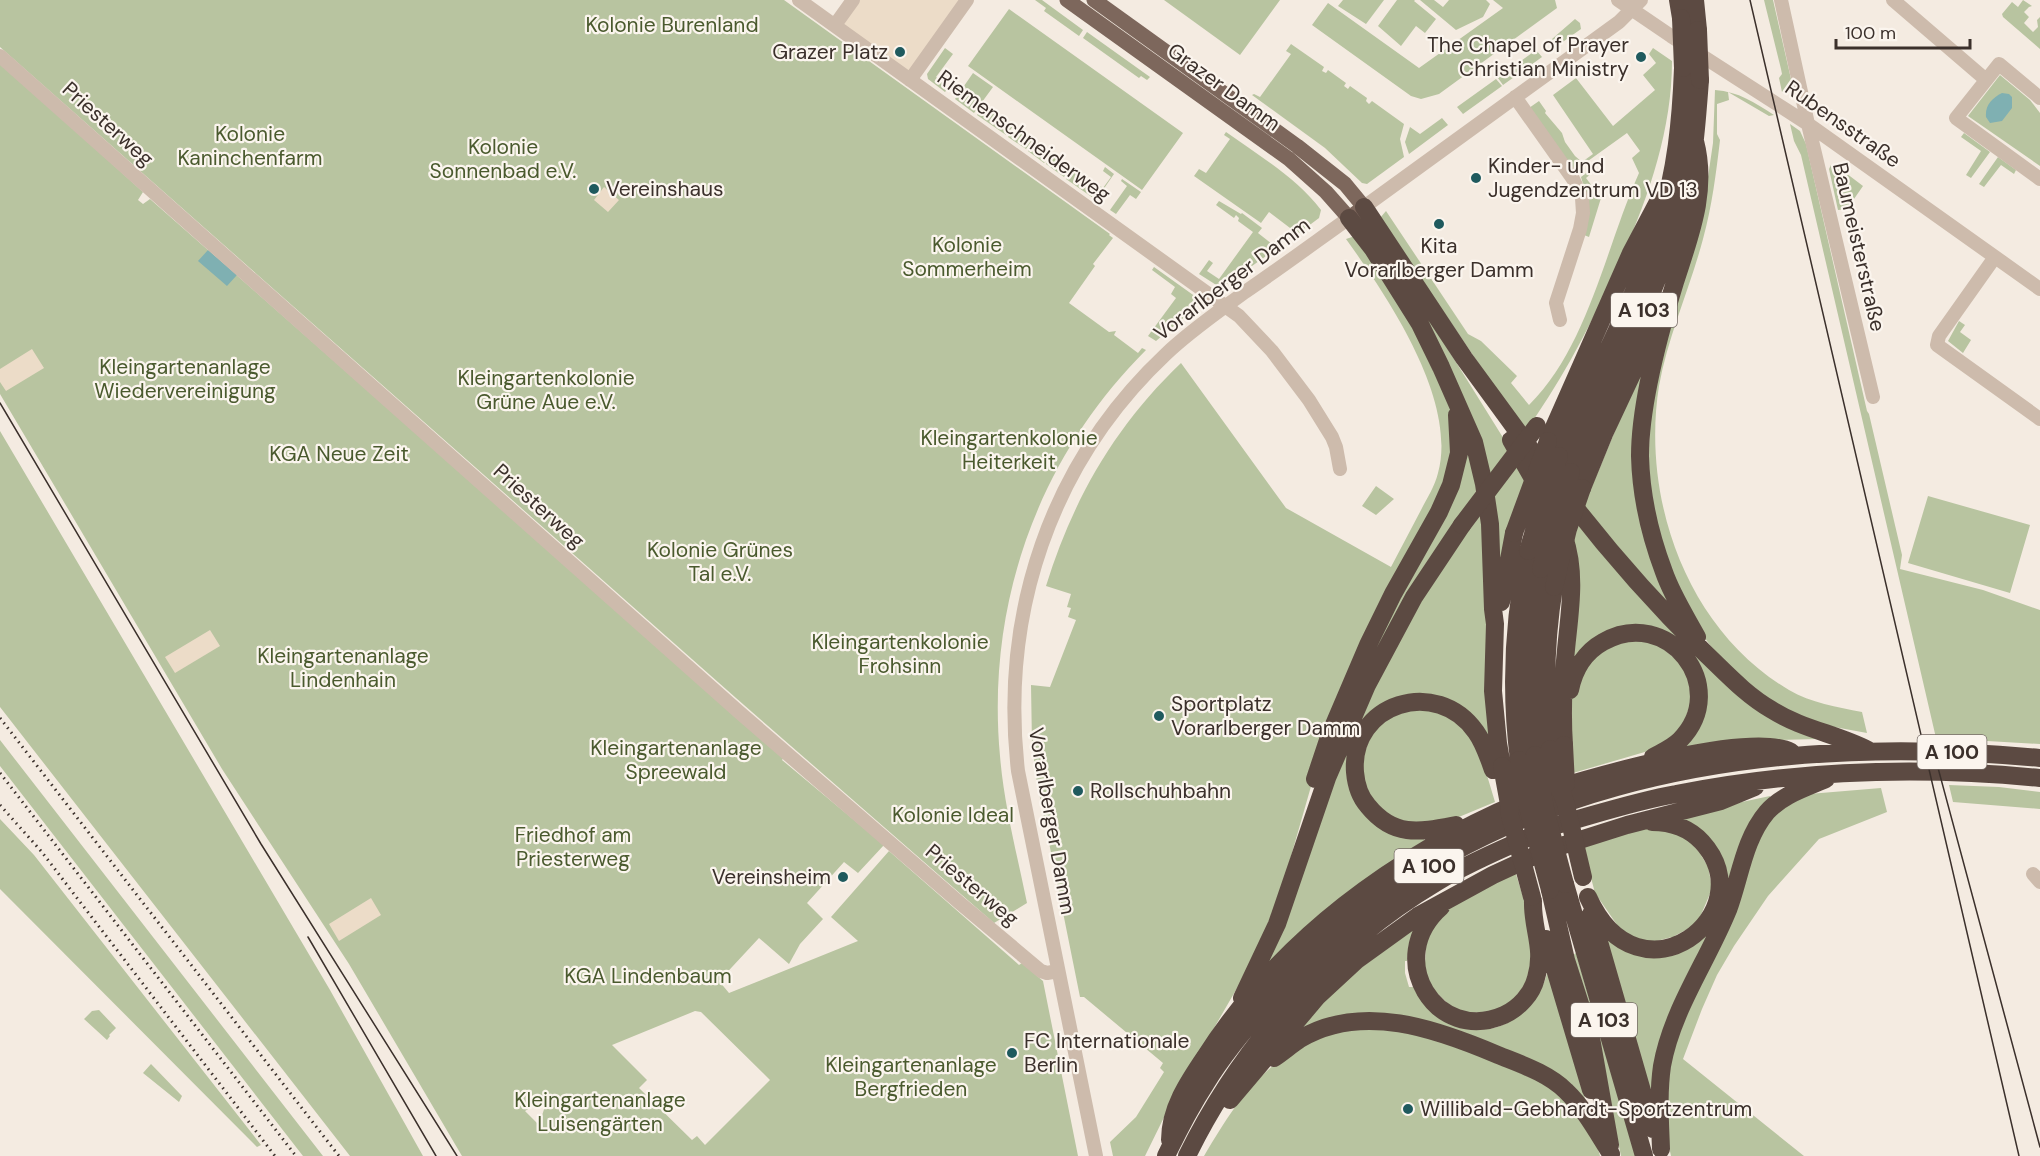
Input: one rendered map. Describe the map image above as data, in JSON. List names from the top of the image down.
{
  "streets": {
    "highway": ["A 103", "A 100"],
    "main road": ["Grazer Damm", "Vorarlberger Damm"],
    "street": [
      "Priesterweg",
      "Rubensstraße",
      "Riemenschneiderweg",
      "Baumeisterstraße"
    ]
  },
  "crossings": [
    ["Grazer Damm", "Vorarlberger Damm"],
    ["Priesterweg", "Vorarlberger Damm"],
    ["Rubensstraße", "Baumeisterstraße"],
    ["Rubensstraße", "Vorarlberger Damm"],
    ["Riemenschneiderweg", "Vorarlberger Damm"]
  ],
  "parks": [
    "Kolonie Burenland",
    "Kolonie Kaninchenfarm",
    "Kolonie Sonnenbad e.V.",
    "Kolonie Sommerheim",
    "Kleingartenanlage Wiedervereinigung",
    "Kleingartenkolonie Grüne Aue e.V.",
    "Kleingartenkolonie Heiterkeit",
    "KGA Neue Zeit",
    "Kolonie Grünes Tal e.V.",
    "Kleingartenkolonie Frohsinn",
    "Kleingartenanlage Lindenhain",
    "Kleingartenanlage Spreewald",
    "Kolonie Ideal",
    "Friedhof am Priesterweg",
    "KGA Lindenbaum",
    "Kleingartenanlage Bergfrieden",
    "Kleingartenanlage Luisengärten"
  ],
  "places": [
    "Grazer Platz",
    "The Chapel of Prayer Christian Ministry",
    "Kinder- und Jugendzentrum VD 13",
    "Vereinshaus",
    "Kita Vorarlberger Damm",
    "Sportplatz Vorarlberger Damm",
    "Rollschuhbahn",
    "Vereinsheim",
    "FC Internationale Berlin",
    "Willibald-Gebhardt-Sportzentrum"
  ],
  "scale_bar": "100 m"
}
